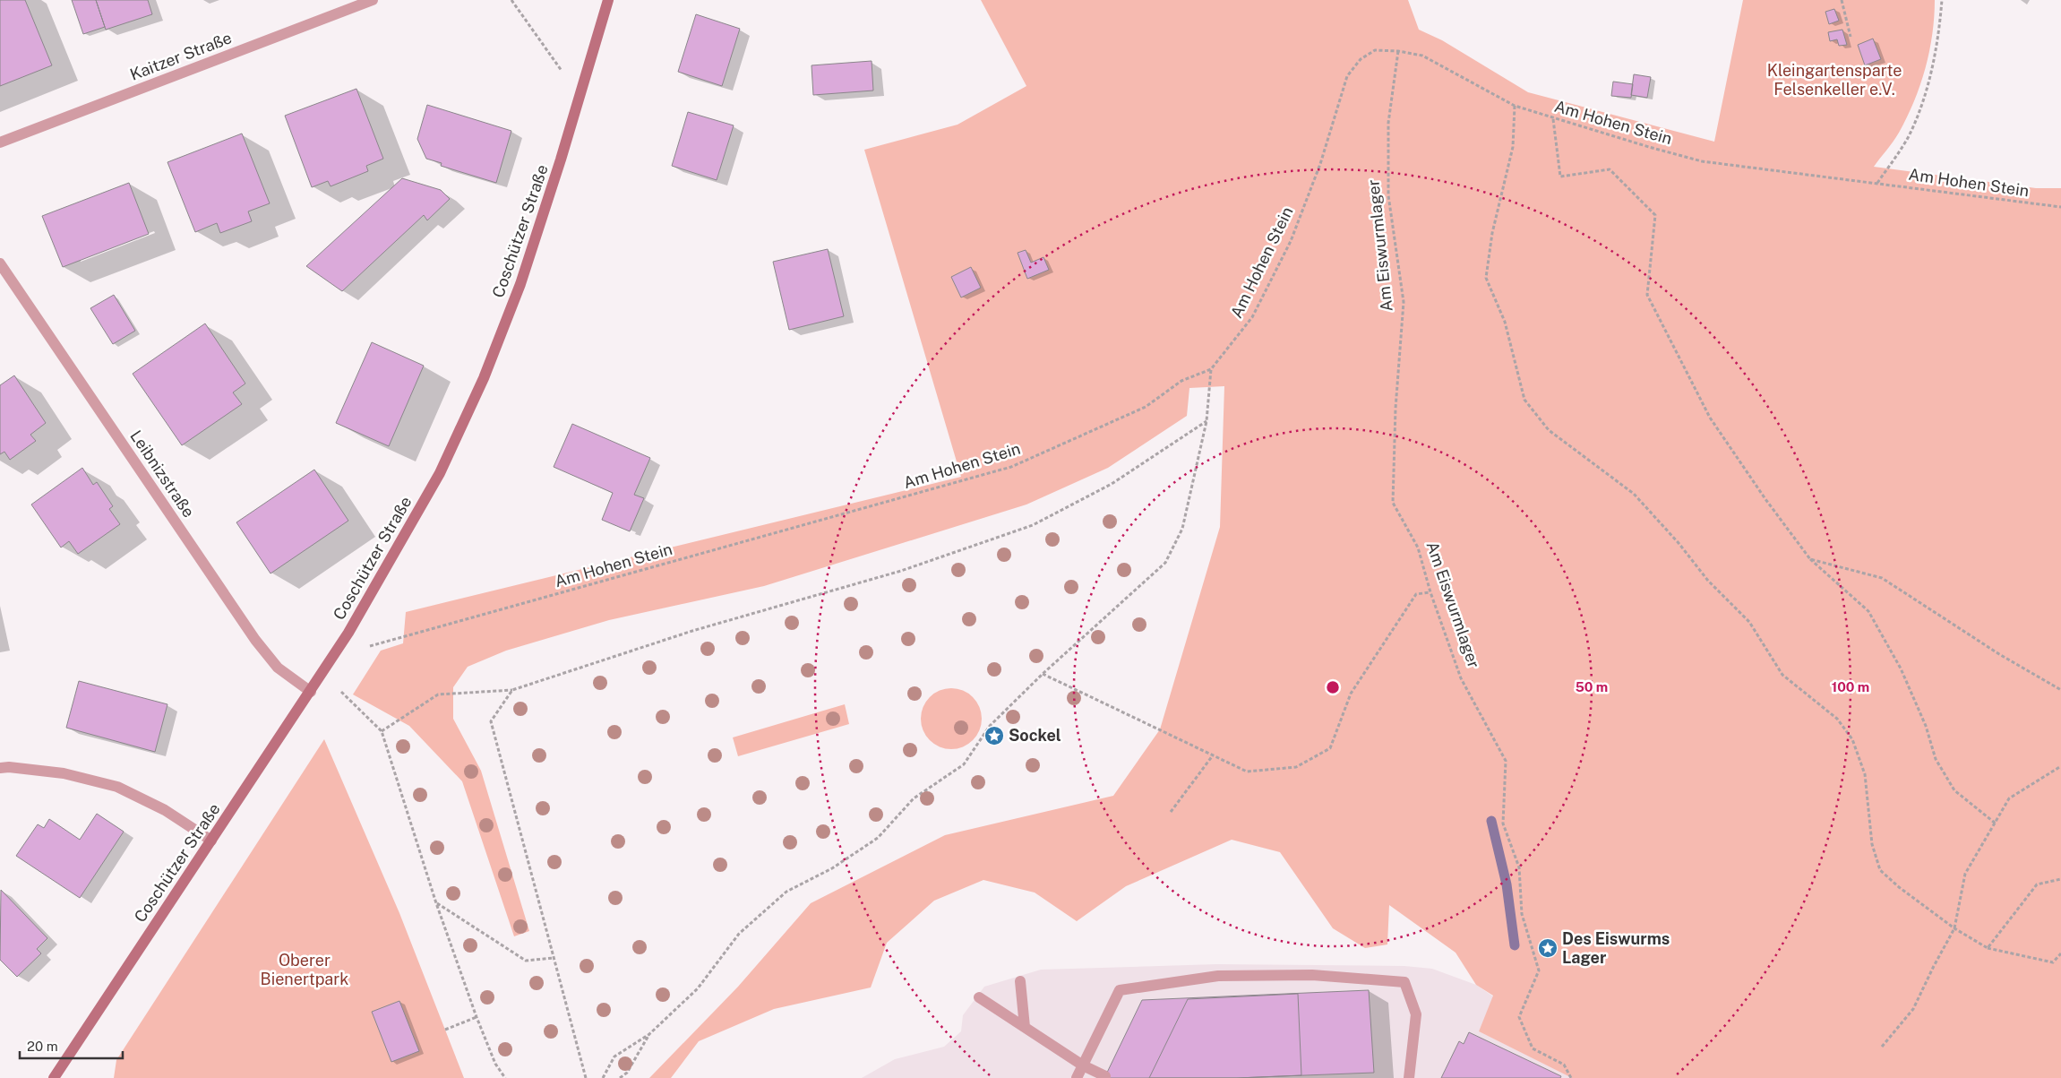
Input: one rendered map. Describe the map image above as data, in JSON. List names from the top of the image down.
{
  "streets": {
    "street": ["Kaitzer Straße", "Coschützer Straße", "Leibnizstraße"],
    "path": ["Am Hohen Stein", "Am Eiswurmlager"]
  },
  "crossings": [
    ["Am Hohen Stein", "Am Eiswurmlager"],
    ["Coschützer Straße", "Leibnizstraße"]
  ],
  "parks": ["Kleingartensparte Felsenkeller e.V.", "Oberer Bienertpark"],
  "places": {
    "place": ["Sockel", "Des Eiswurms Lager"]
  },
  "scale_bar": "20 m",
  "rings": ["50 m", "100 m"]
}
